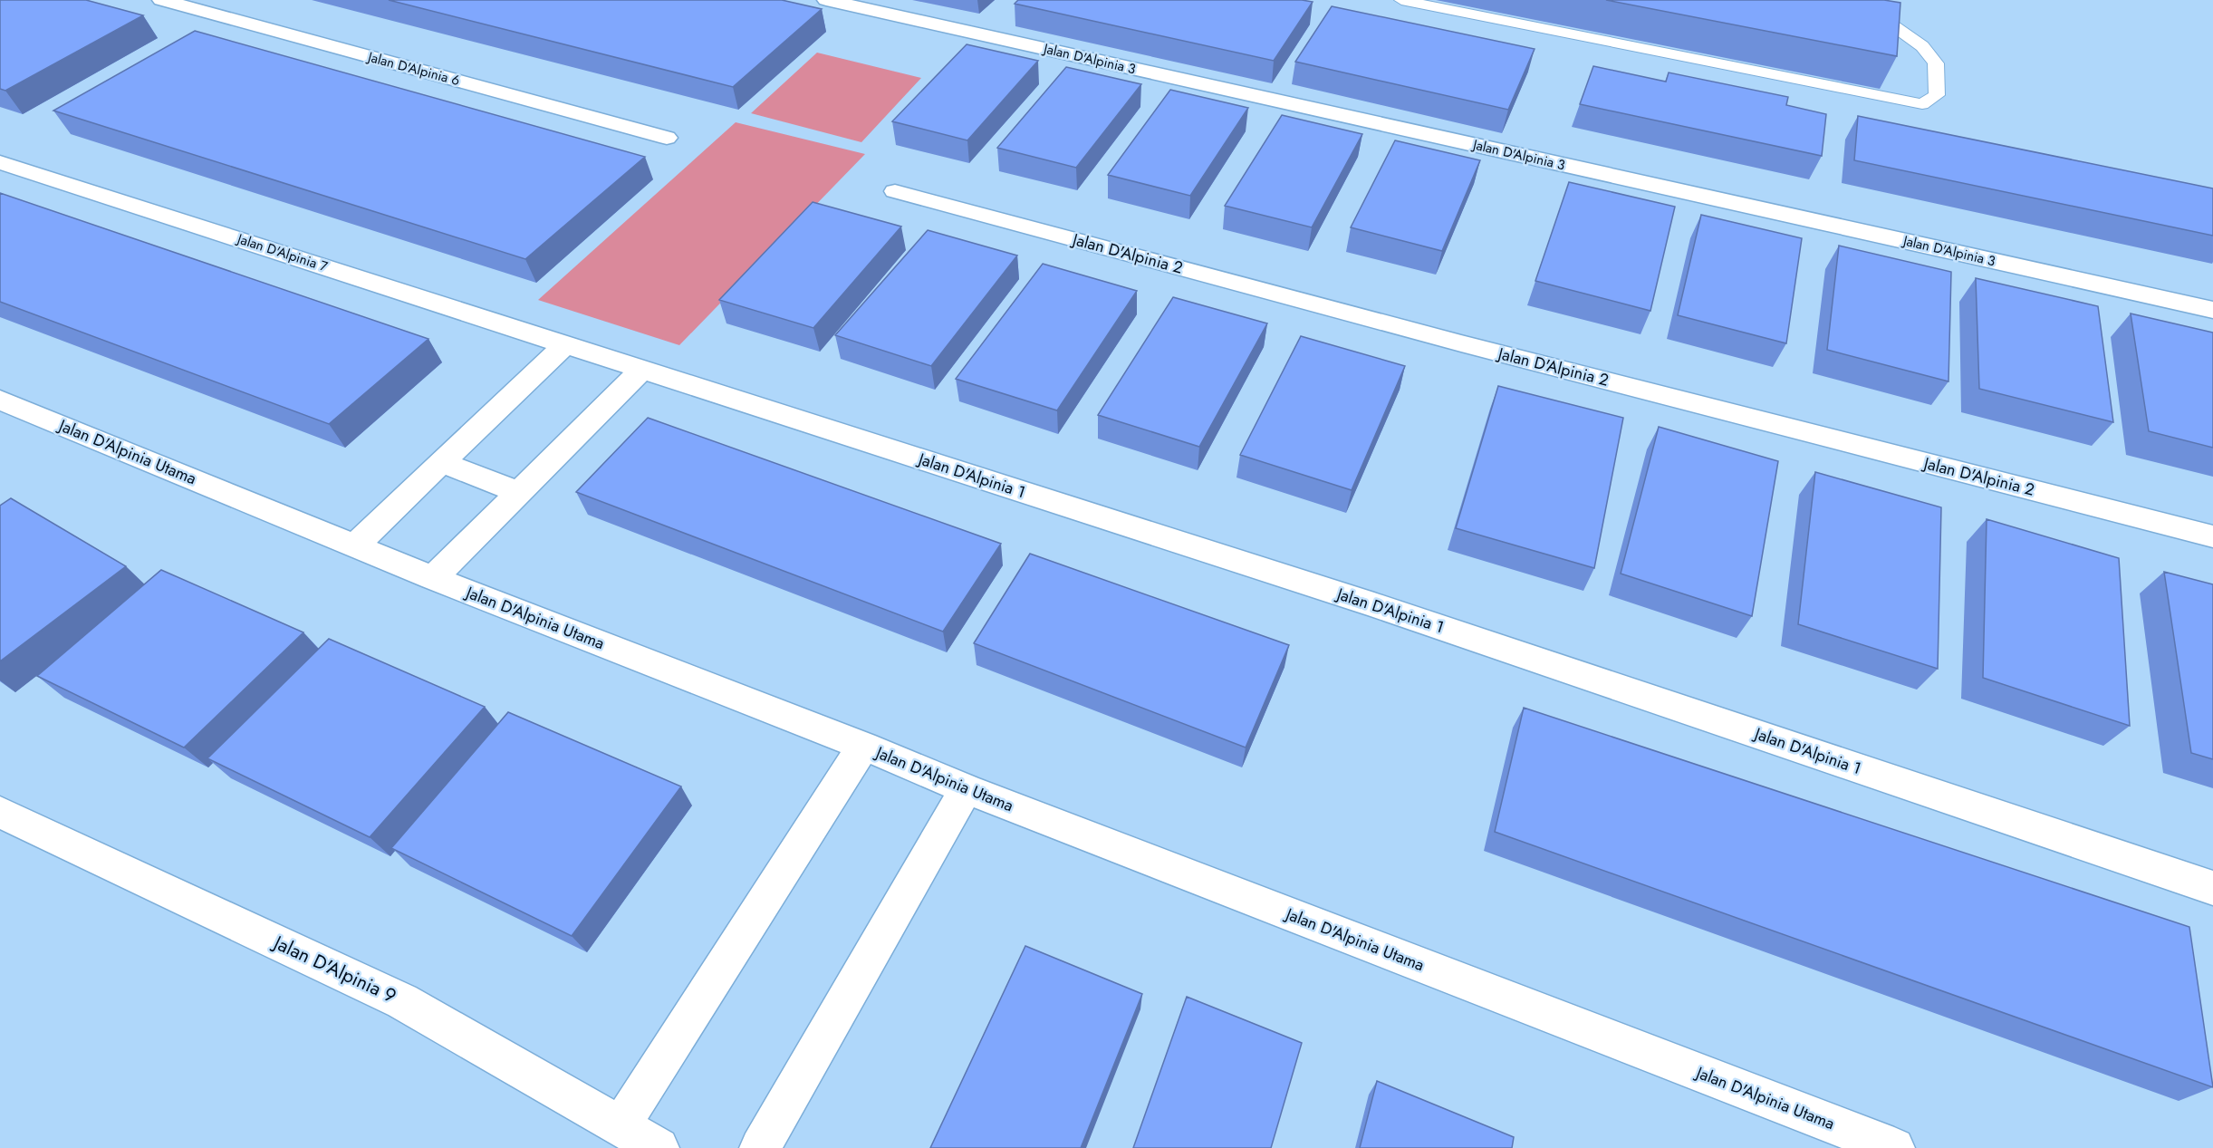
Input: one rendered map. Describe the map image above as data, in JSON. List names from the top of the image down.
{
  "streets": {
    "street": [
      "Jalan D'Alpinia 3",
      "Jalan D'Alpinia 6",
      "Jalan D'Alpinia 7",
      "Jalan D'Alpinia 2",
      "Jalan D'Alpinia Utama",
      "Jalan D'Alpinia 1",
      "Jalan D'Alpinia 9"
    ]
  },
  "crossings": [
    ["Jalan D'Alpinia 7", "Jalan D'Alpinia 1"]
  ]
}
